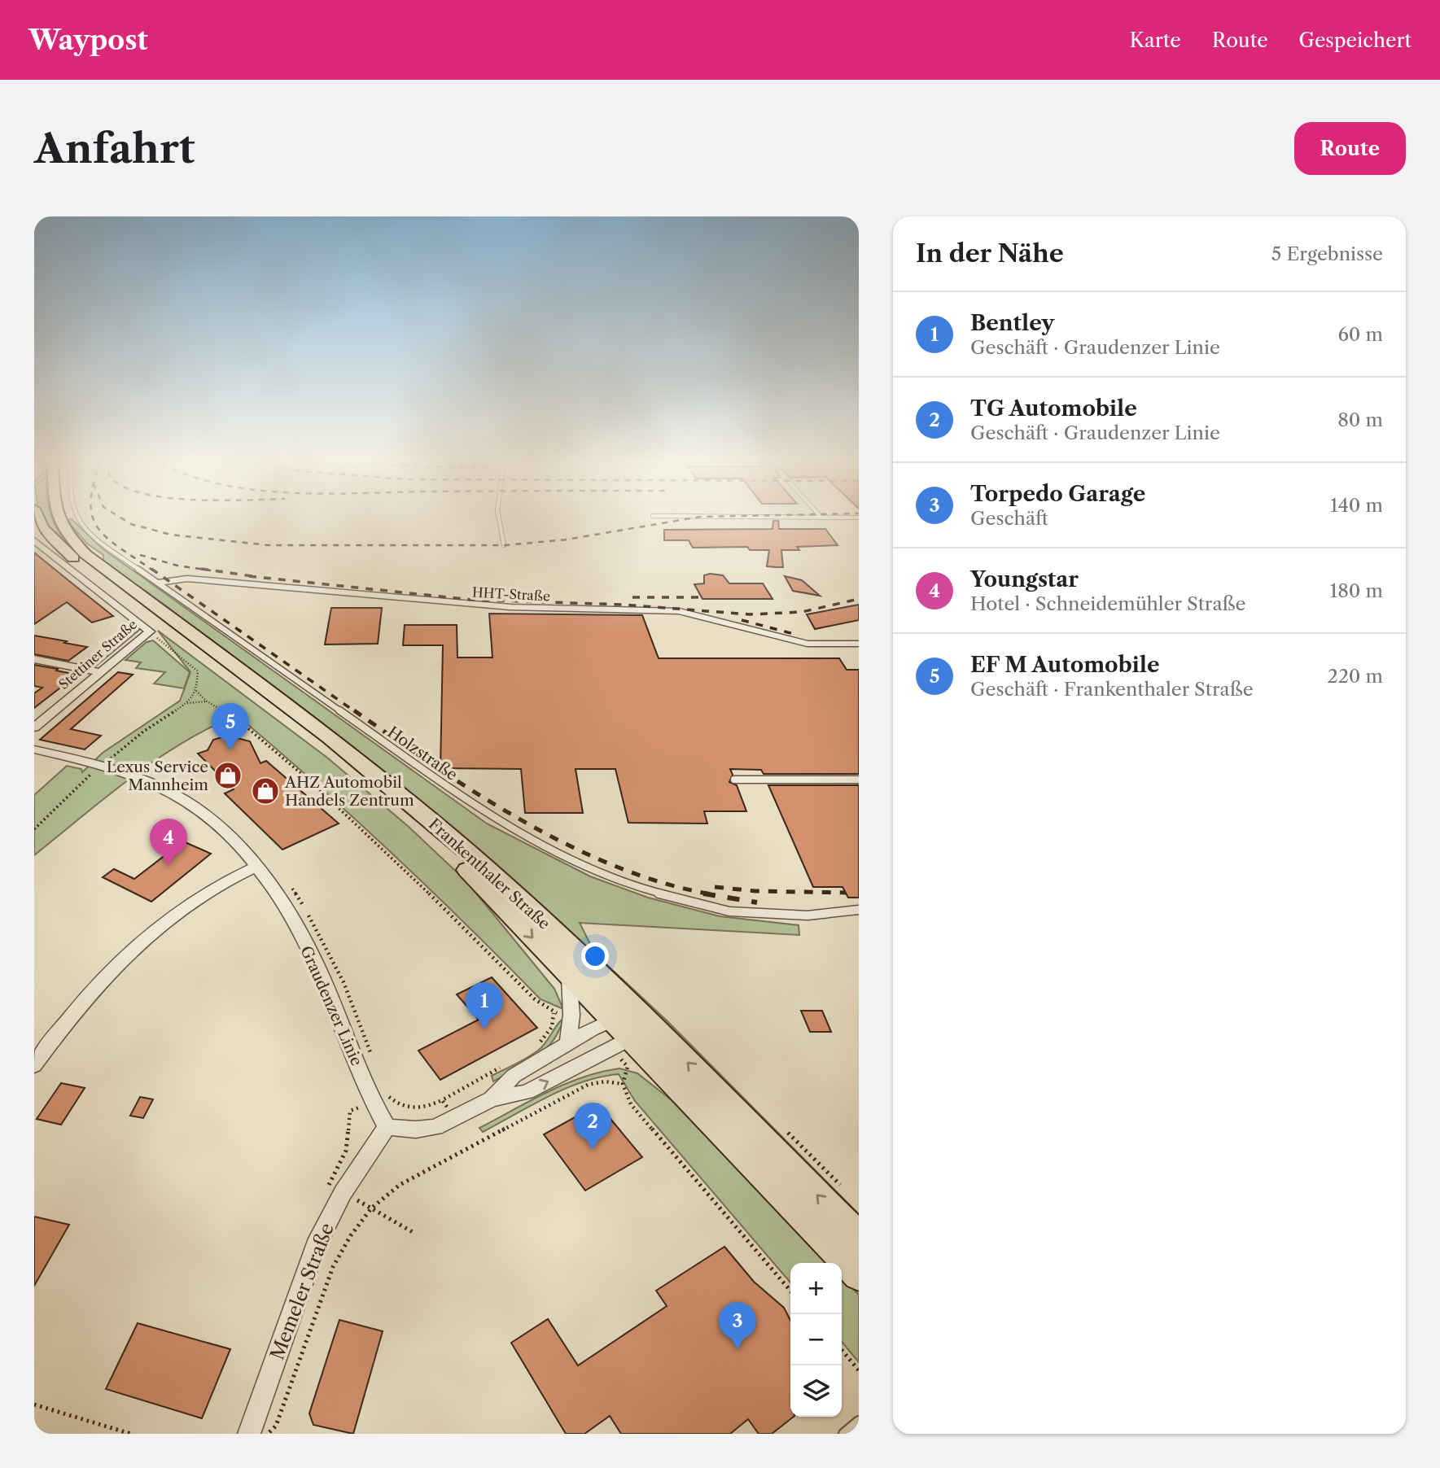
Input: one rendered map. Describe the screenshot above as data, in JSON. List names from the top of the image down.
{
  "streets": {
    "main road": ["Frankenthaler Straße"],
    "street": ["Stettiner Straße", "Graudenzer Linie", "Memeler Straße"],
    "lane": ["HHT-Straße", "Holzstraße"]
  },
  "crossings": [
    ["HHT-Straße", "Holzstraße"],
    ["Graudenzer Linie", "Memeler Straße"]
  ],
  "places": {
    "shop": ["Lexus Service Mannheim", "AHZ Automobil Handels Zentrum"]
  },
  "page": {
    "header": "Waypost",
    "nav": ["Karte", "Route", "Gespeichert"],
    "buttons": "Route",
    "title": "Anfahrt",
    "heading": ["In der Nähe", "5 Ergebnisse"],
    "list": [
      {
        "mark": "1",
        "name": "Bentley",
        "note": "Geschäft · Graudenzer Linie",
        "value": "60 m"
      },
      {
        "mark": "2",
        "name": "TG Automobile",
        "note": "Geschäft · Graudenzer Linie",
        "value": "80 m"
      },
      {
        "mark": "3",
        "name": "Torpedo Garage",
        "note": "Geschäft",
        "value": "140 m"
      },
      {
        "mark": "4",
        "name": "Youngstar",
        "note": "Hotel · Schneidemühler Straße",
        "value": "180 m"
      },
      {
        "mark": "5",
        "name": "EF M Automobile",
        "note": "Geschäft · Frankenthaler Straße",
        "value": "220 m"
      }
    ],
    "pins": [
      "5",
      "4",
      "1",
      "2",
      "3"
    ],
    "map_buttons": ["+", "−"]
  }
}
